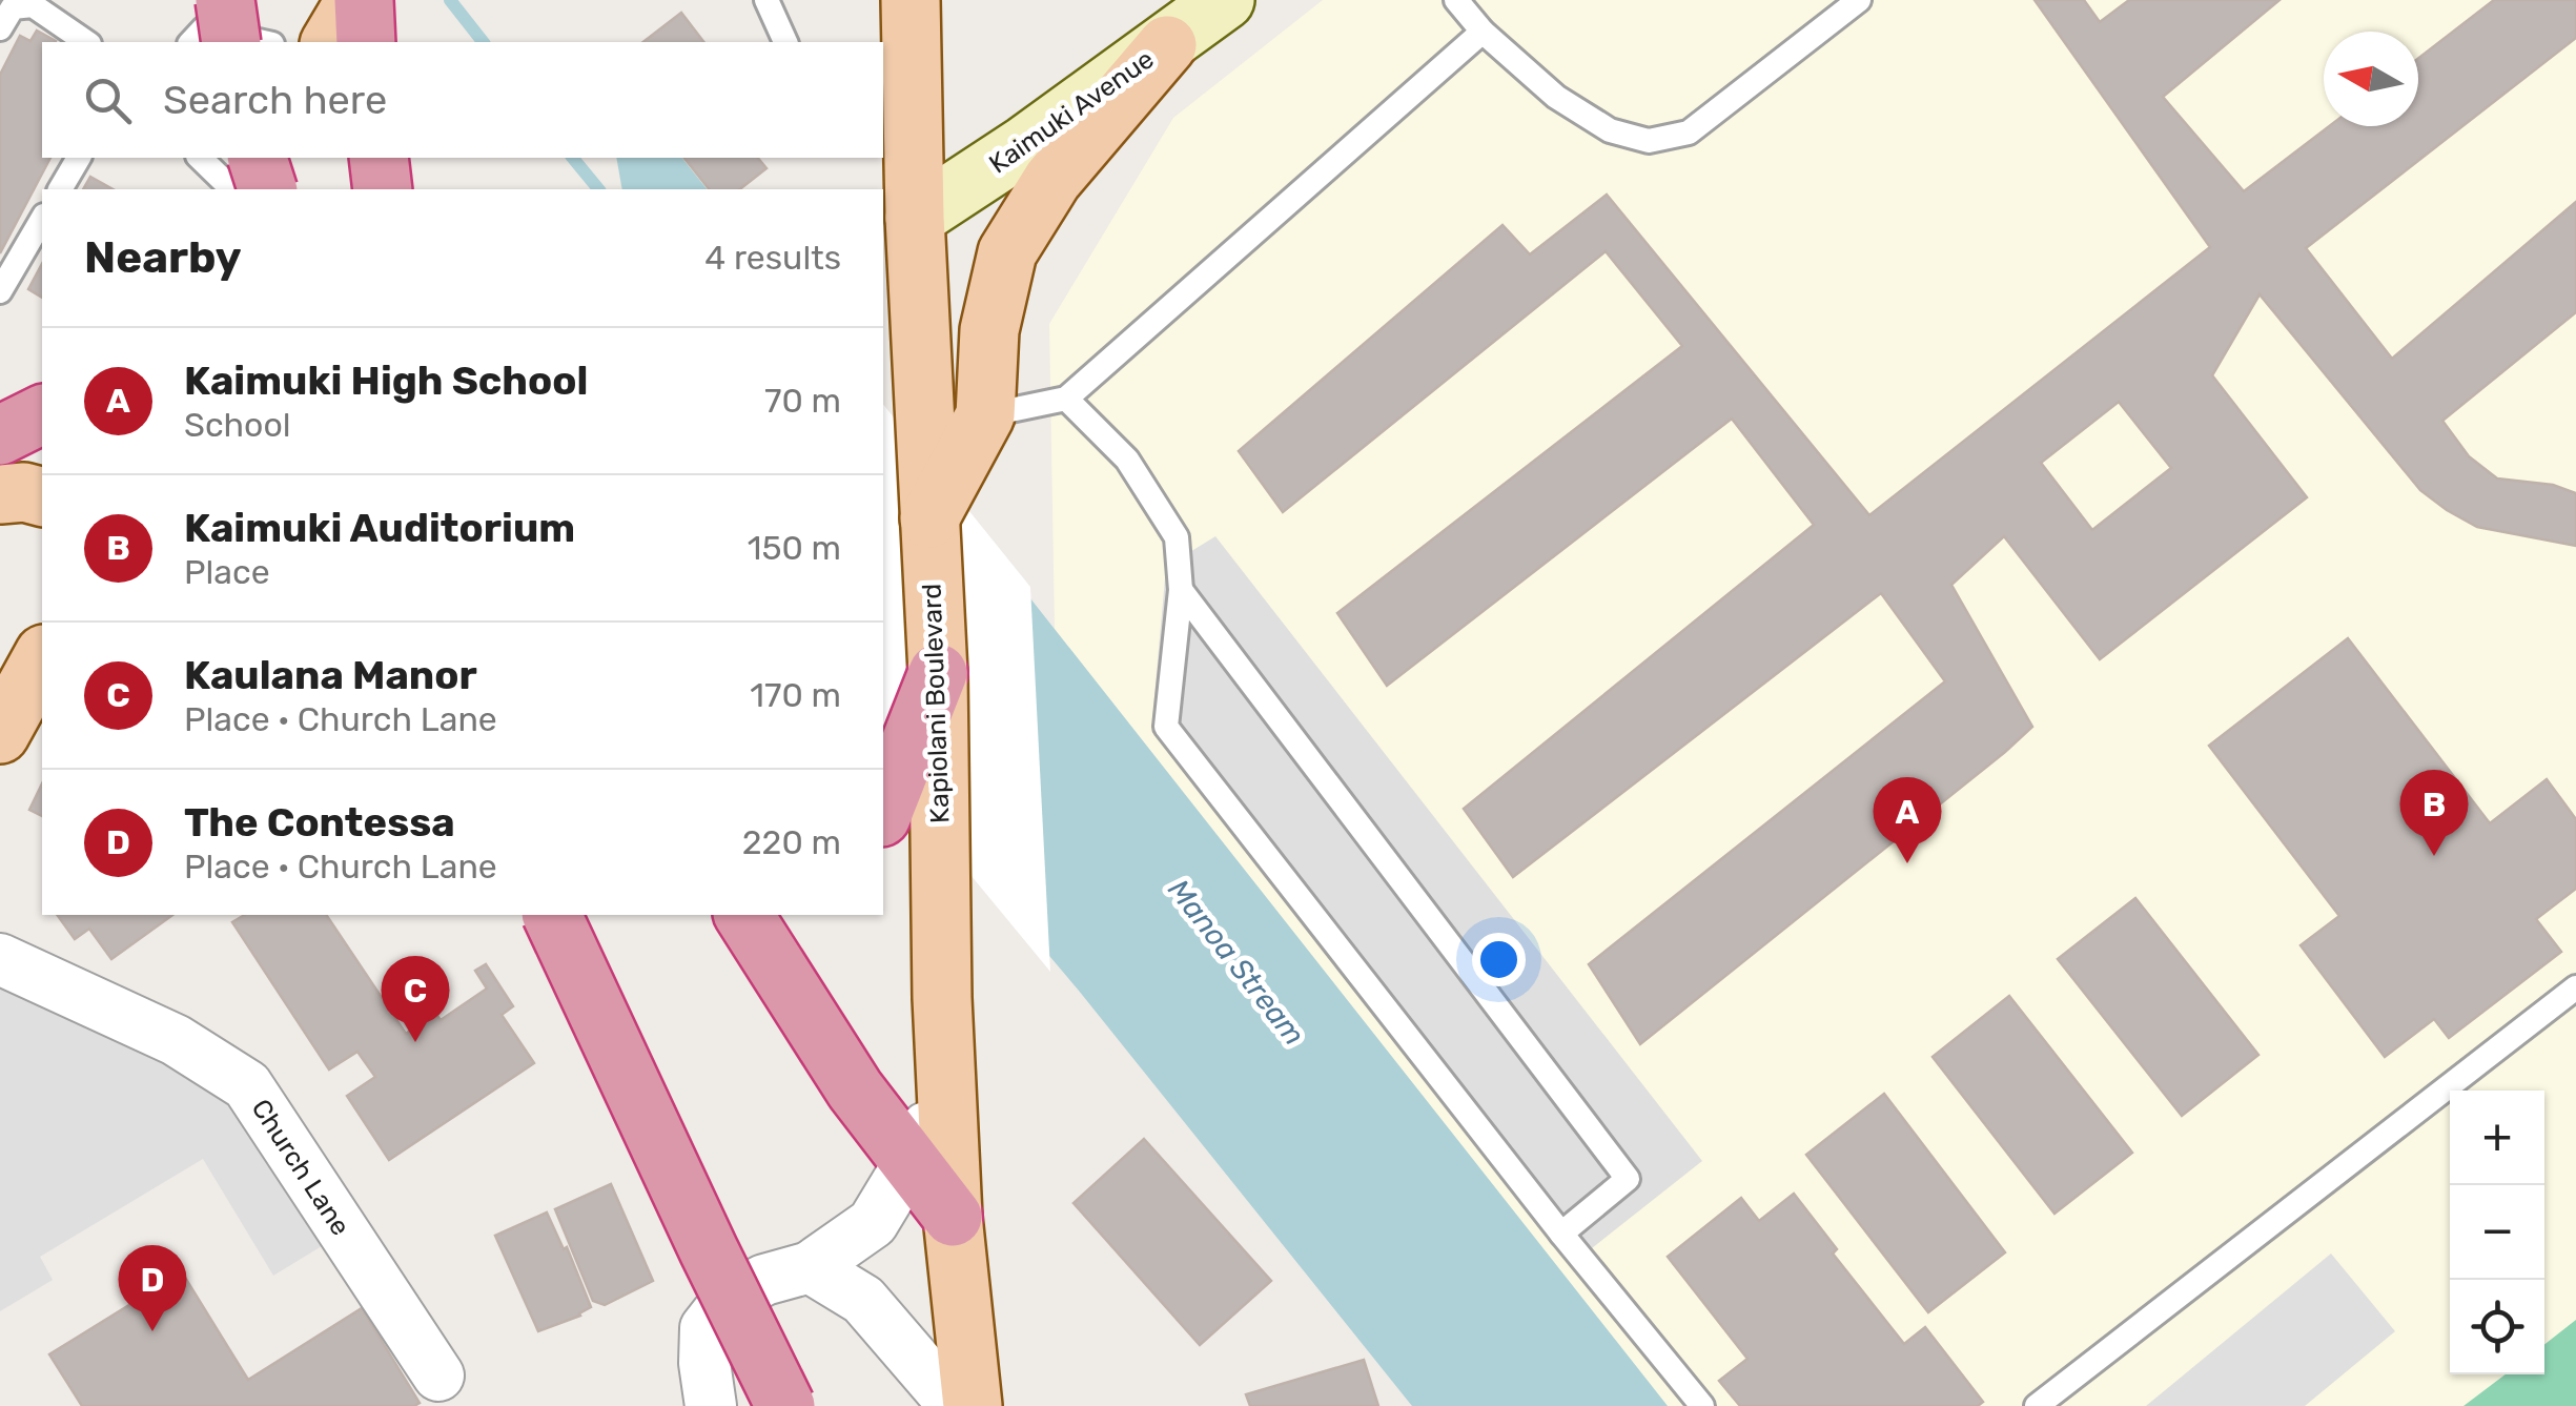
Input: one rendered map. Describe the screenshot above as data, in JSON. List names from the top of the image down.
{
  "streets": {
    "main road": ["Kapiolani Boulevard"],
    "street": ["Kaimuki Avenue", "Church Lane"]
  },
  "crossings": [
    ["Kaimuki Avenue", "Kapiolani Boulevard"]
  ],
  "water": ["Manoa Stream"],
  "north": "left",
  "page": {
    "search": "Search here",
    "heading": ["Nearby", "4 results"],
    "list": [
      {
        "mark": "A",
        "name": "Kaimuki High School",
        "note": "School",
        "value": "70 m"
      },
      {
        "mark": "B",
        "name": "Kaimuki Auditorium",
        "note": "Place",
        "value": "150 m"
      },
      {
        "mark": "C",
        "name": "Kaulana Manor",
        "note": "Place · Church Lane",
        "value": "170 m"
      },
      {
        "mark": "D",
        "name": "The Contessa",
        "note": "Place · Church Lane",
        "value": "220 m"
      }
    ],
    "pins": [
      "B",
      "A",
      "C",
      "D"
    ],
    "map_buttons": ["+", "−"]
  }
}
